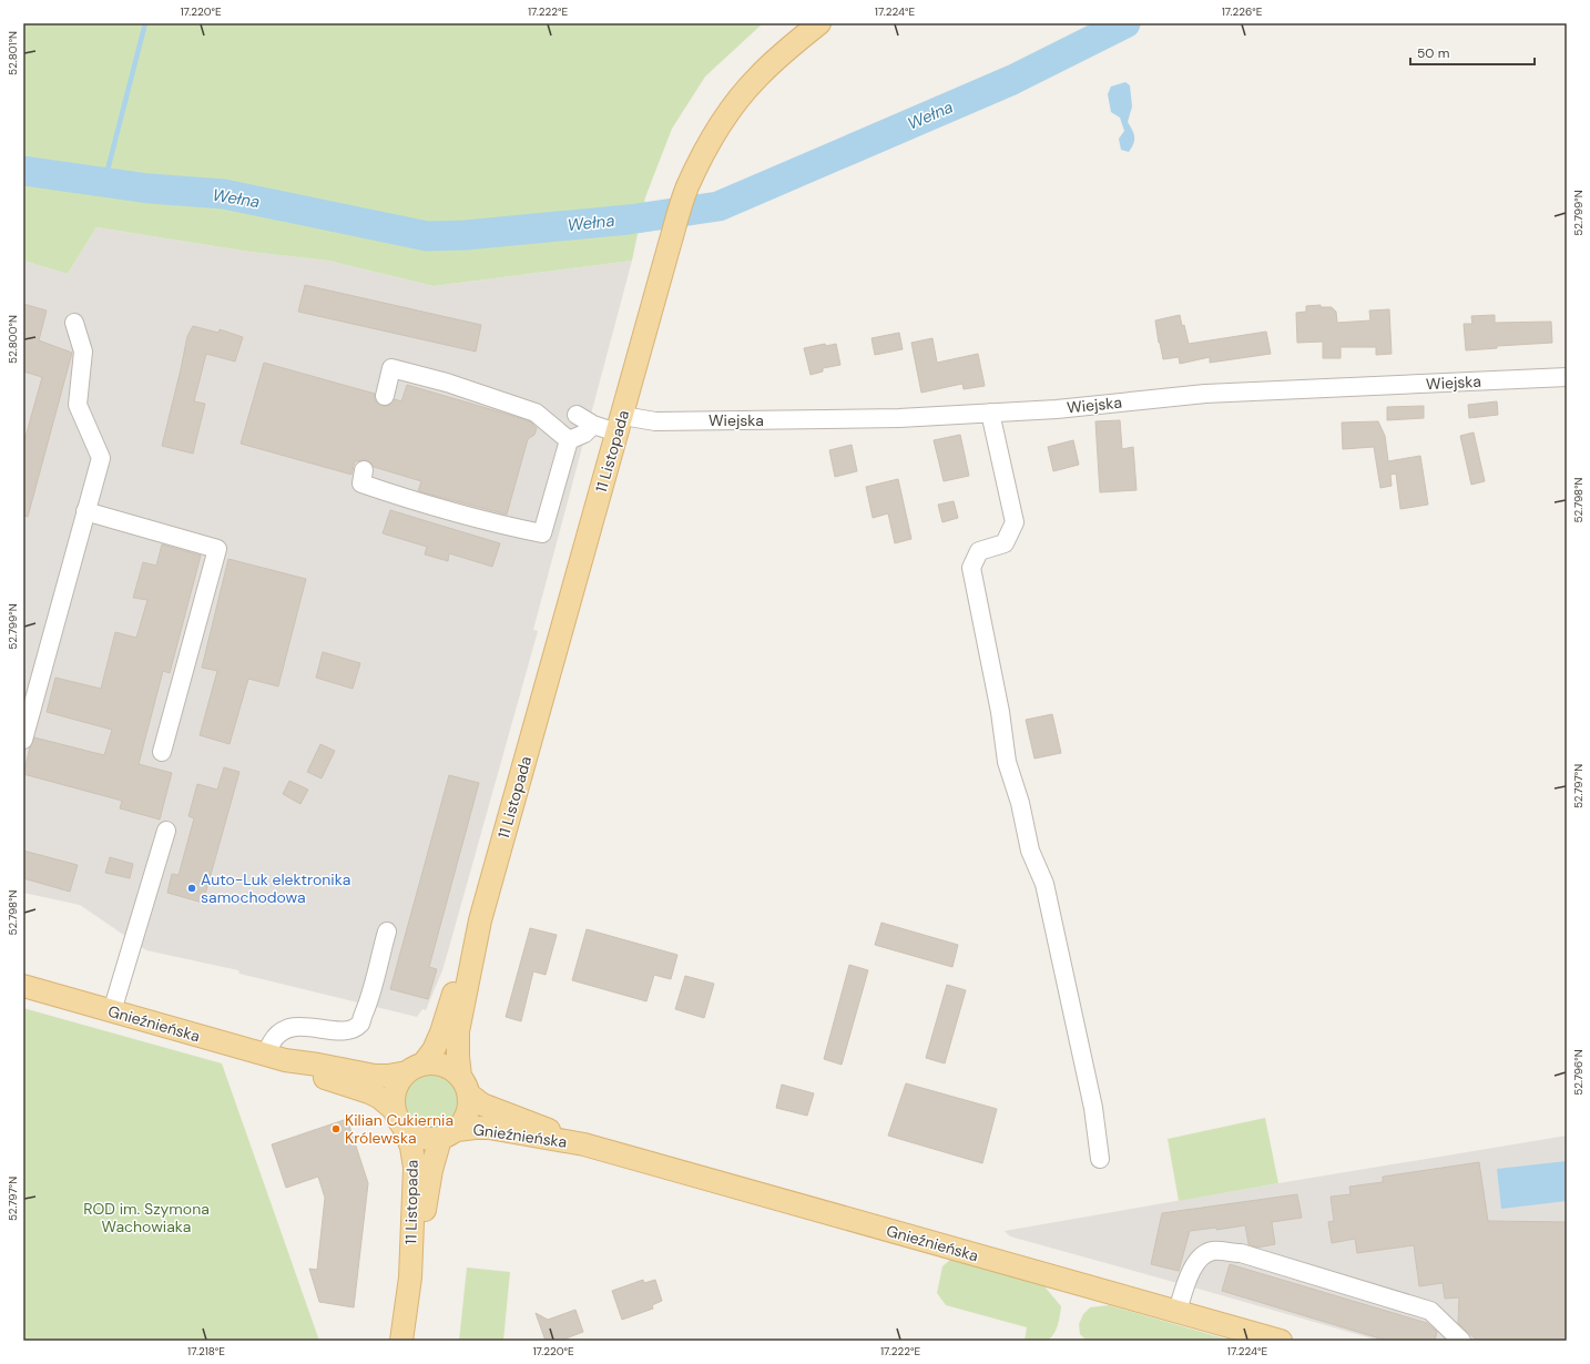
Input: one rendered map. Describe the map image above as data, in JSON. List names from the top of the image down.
{
  "streets": {
    "main road": ["11 Listopada", "Gnieźnieńska"],
    "street": ["Wiejska"]
  },
  "crossings": [
    ["Wiejska", "11 Listopada"],
    ["11 Listopada", "Gnieźnieńska"]
  ],
  "water": ["Wełna"],
  "parks": ["ROD im. Szymona Wachowiaka"],
  "places": ["Auto-Luk elektronika samochodowa", "Kilian Cukiernia Królewska"],
  "scale_bar": "50 m",
  "coordinates": [
    "17.220°E",
    "17.222°E",
    "17.224°E",
    "17.226°E",
    "52.801°N",
    "52.799°N",
    "52.800°N",
    "52.798°N",
    "52.797°N",
    "52.796°N",
    "17.218°E"
  ]
}
